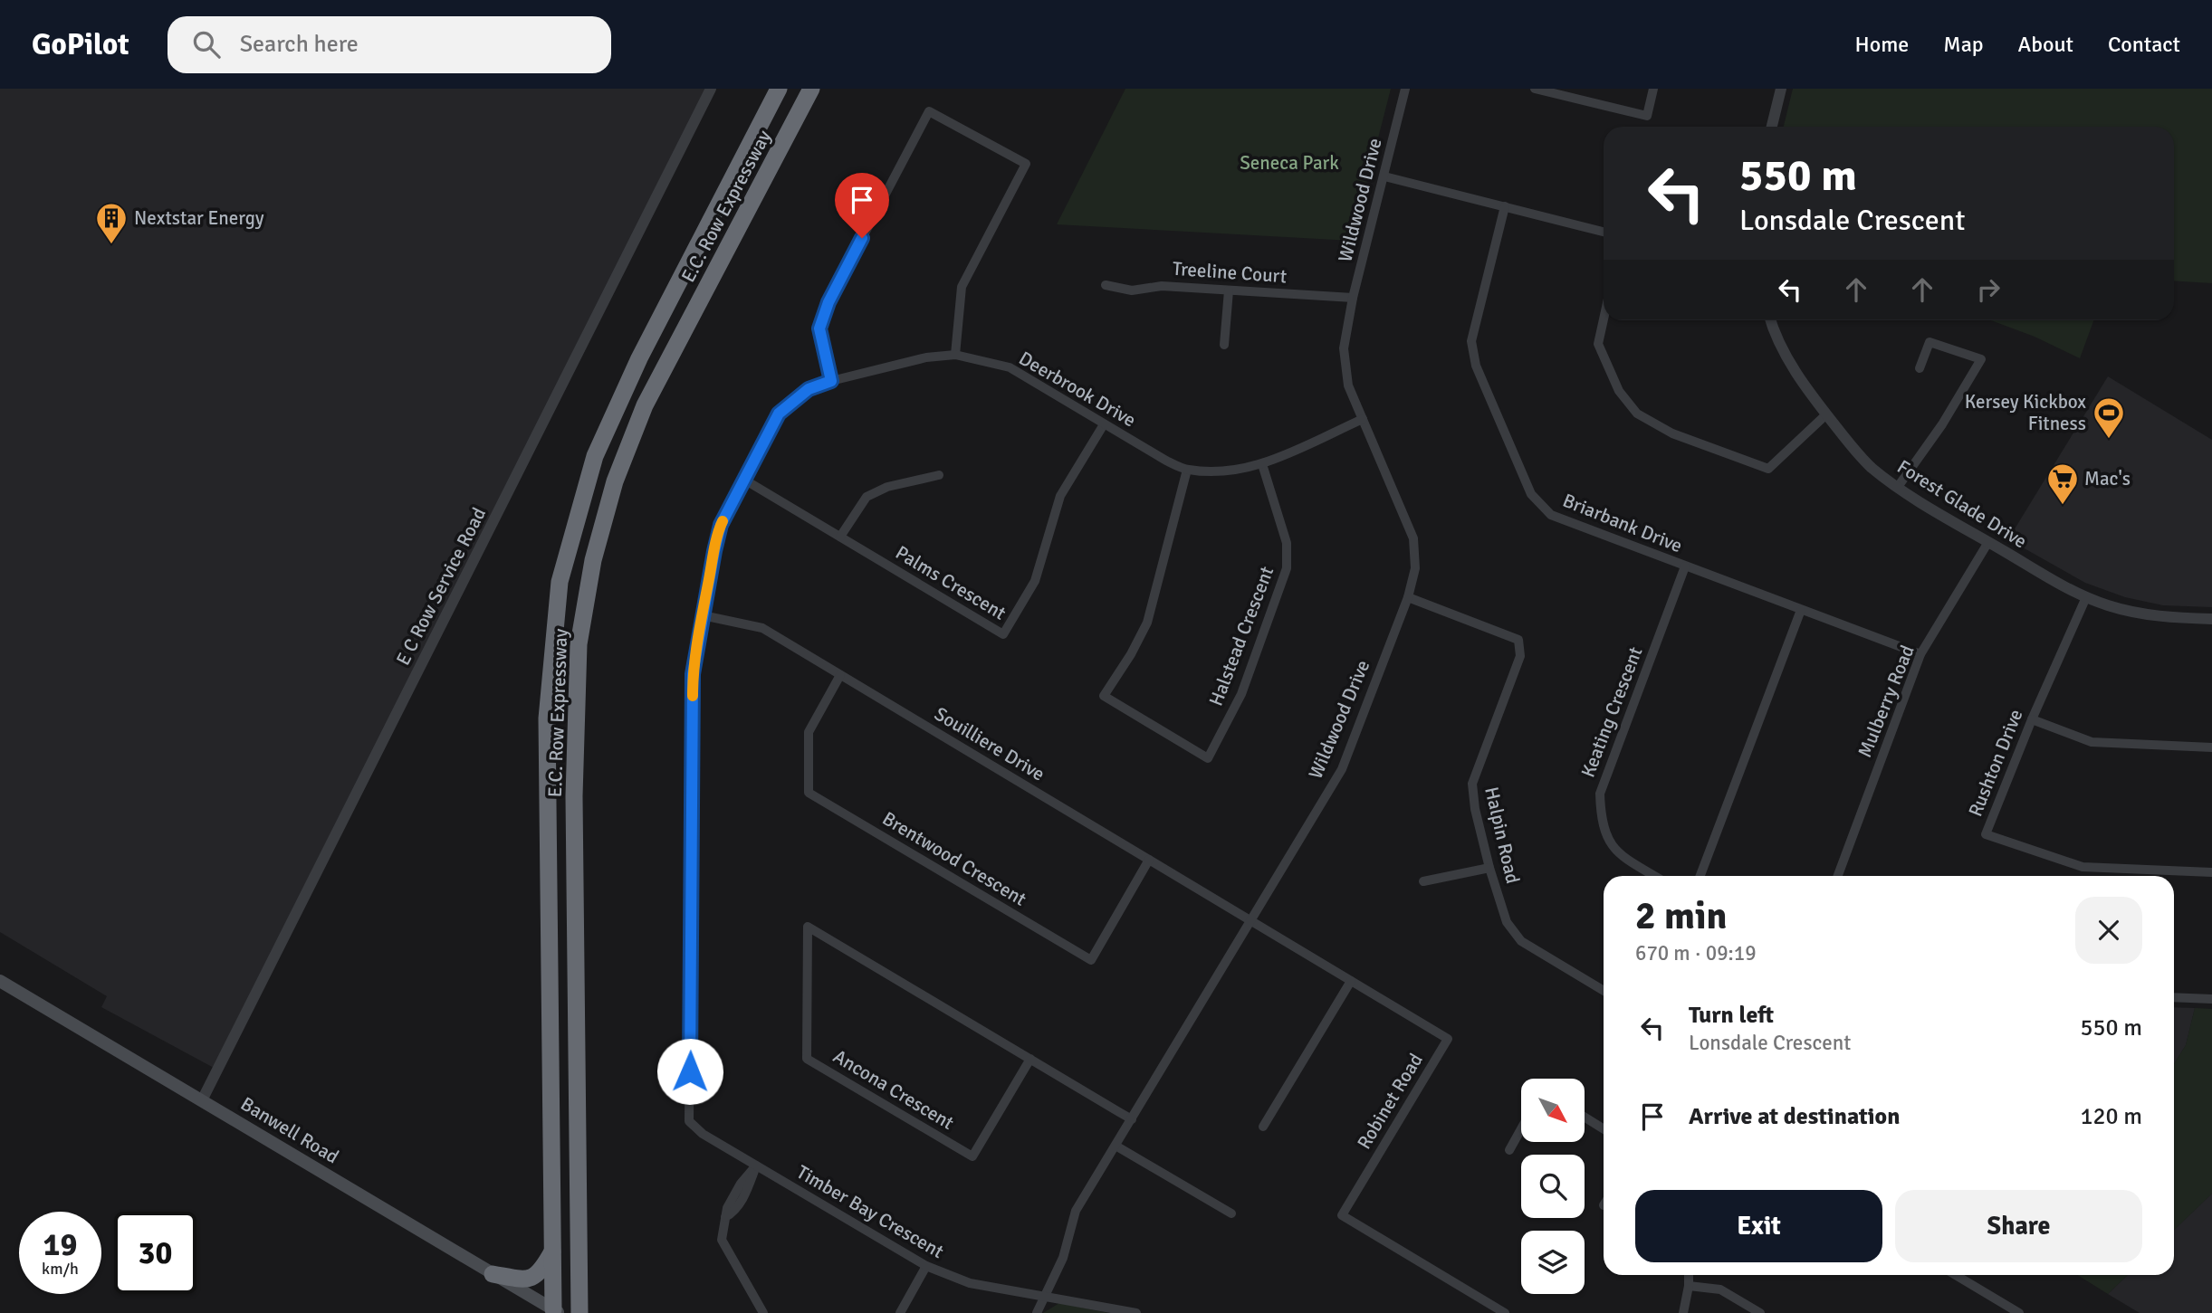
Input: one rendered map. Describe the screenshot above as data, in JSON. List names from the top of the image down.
{
  "streets": {
    "highway": ["E.C. Row Expressway"],
    "main road": ["Banwell Road"],
    "street": [
      "Wildwood Drive",
      "Treeline Court",
      "Deerbrook Drive",
      "Forest Glade Drive",
      "Briarbank Drive",
      "Palms Crescent",
      "E C Row Service Road",
      "Halstead Crescent",
      "Mulberry Road",
      "Keating Crescent",
      "Souilliere Drive",
      "Rushton Drive",
      "Halpin Road",
      "Brentwood Crescent",
      "Ancona Crescent",
      "Robinet Road",
      "Timber Bay Crescent"
    ]
  },
  "crossings": [
    ["Wildwood Drive", "Treeline Court"],
    ["Wildwood Drive", "Deerbrook Drive"],
    ["Wildwood Drive", "Souilliere Drive"],
    ["Wildwood Drive", "Halpin Road"],
    ["Wildwood Drive", "Ancona Crescent"],
    ["Wildwood Drive", "Robinet Road"],
    ["Wildwood Drive", "Timber Bay Crescent"],
    ["E.C. Row Expressway", "Banwell Road"],
    ["Deerbrook Drive", "Palms Crescent"],
    ["Deerbrook Drive", "Halstead Crescent"],
    ["Deerbrook Drive", "Souilliere Drive"],
    ["Deerbrook Drive", "Timber Bay Crescent"],
    ["Forest Glade Drive", "Mulberry Road"],
    ["Forest Glade Drive", "Rushton Drive"],
    ["Briarbank Drive", "Mulberry Road"],
    ["Briarbank Drive", "Keating Crescent"],
    ["E C Row Service Road", "Banwell Road"],
    ["Souilliere Drive", "Brentwood Crescent"],
    ["Souilliere Drive", "Robinet Road"]
  ],
  "parks": ["Seneca Park"],
  "places": {
    "building": ["Nextstar Energy"],
    "sports": ["Kersey Kickbox Fitness"],
    "supermarket": ["Mac's"]
  },
  "north": "bottom right",
  "page": {
    "header": "GoPilot",
    "search": "Search here",
    "nav": [
      "Home",
      "Map",
      "About",
      "Contact"
    ],
    "turn": ["550 m", "Lonsdale Crescent"],
    "heading": ["2 min", "670 m · 09:19"],
    "list": [
      {
        "name": "Turn left",
        "note": "Lonsdale Crescent",
        "value": "550 m"
      },
      {
        "name": "Arrive at destination",
        "value": "120 m"
      }
    ],
    "buttons": ["Exit", "Share"],
    "speed": "19 km/h",
    "limit": "30"
  }
}
